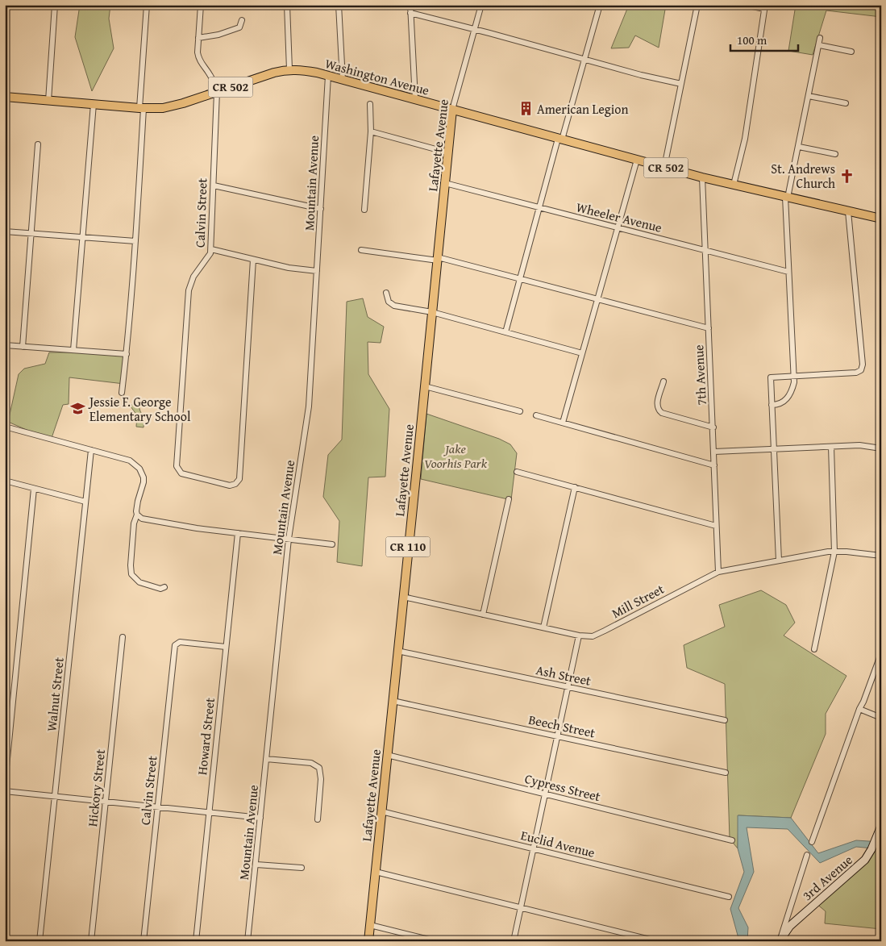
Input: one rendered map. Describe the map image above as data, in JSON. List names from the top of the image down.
{
  "streets": {
    "main road": [
      "Washington Avenue",
      "CR 502",
      "Lafayette Avenue",
      "CR 110",
      "3rd Avenue"
    ],
    "street": [
      "Mountain Avenue",
      "Calvin Street",
      "Wheeler Avenue",
      "7th Avenue",
      "Mill Street",
      "Ash Street",
      "Walnut Street",
      "Beech Street",
      "Howard Street",
      "Cypress Street",
      "Hickory Street",
      "Euclid Avenue"
    ]
  },
  "crossings": [
    ["Washington Avenue", "Lafayette Avenue"],
    ["Washington Avenue", "Mountain Avenue"],
    ["Washington Avenue", "Calvin Street"],
    ["Washington Avenue", "7th Avenue"],
    ["Lafayette Avenue", "Wheeler Avenue"],
    ["Lafayette Avenue", "Mill Street"],
    ["Lafayette Avenue", "Ash Street"],
    ["Lafayette Avenue", "Beech Street"],
    ["Lafayette Avenue", "Cypress Street"],
    ["Lafayette Avenue", "Euclid Avenue"],
    ["Calvin Street", "Howard Street"],
    ["Wheeler Avenue", "7th Avenue"],
    ["7th Avenue", "Mill Street"]
  ],
  "parks": ["Jake Voorhis Park"],
  "places": {
    "building": ["American Legion"],
    "church": ["St. Andrews Church"],
    "school or university": ["Jessie F. George Elementary School"]
  },
  "scale_bar": "100 m"
}
